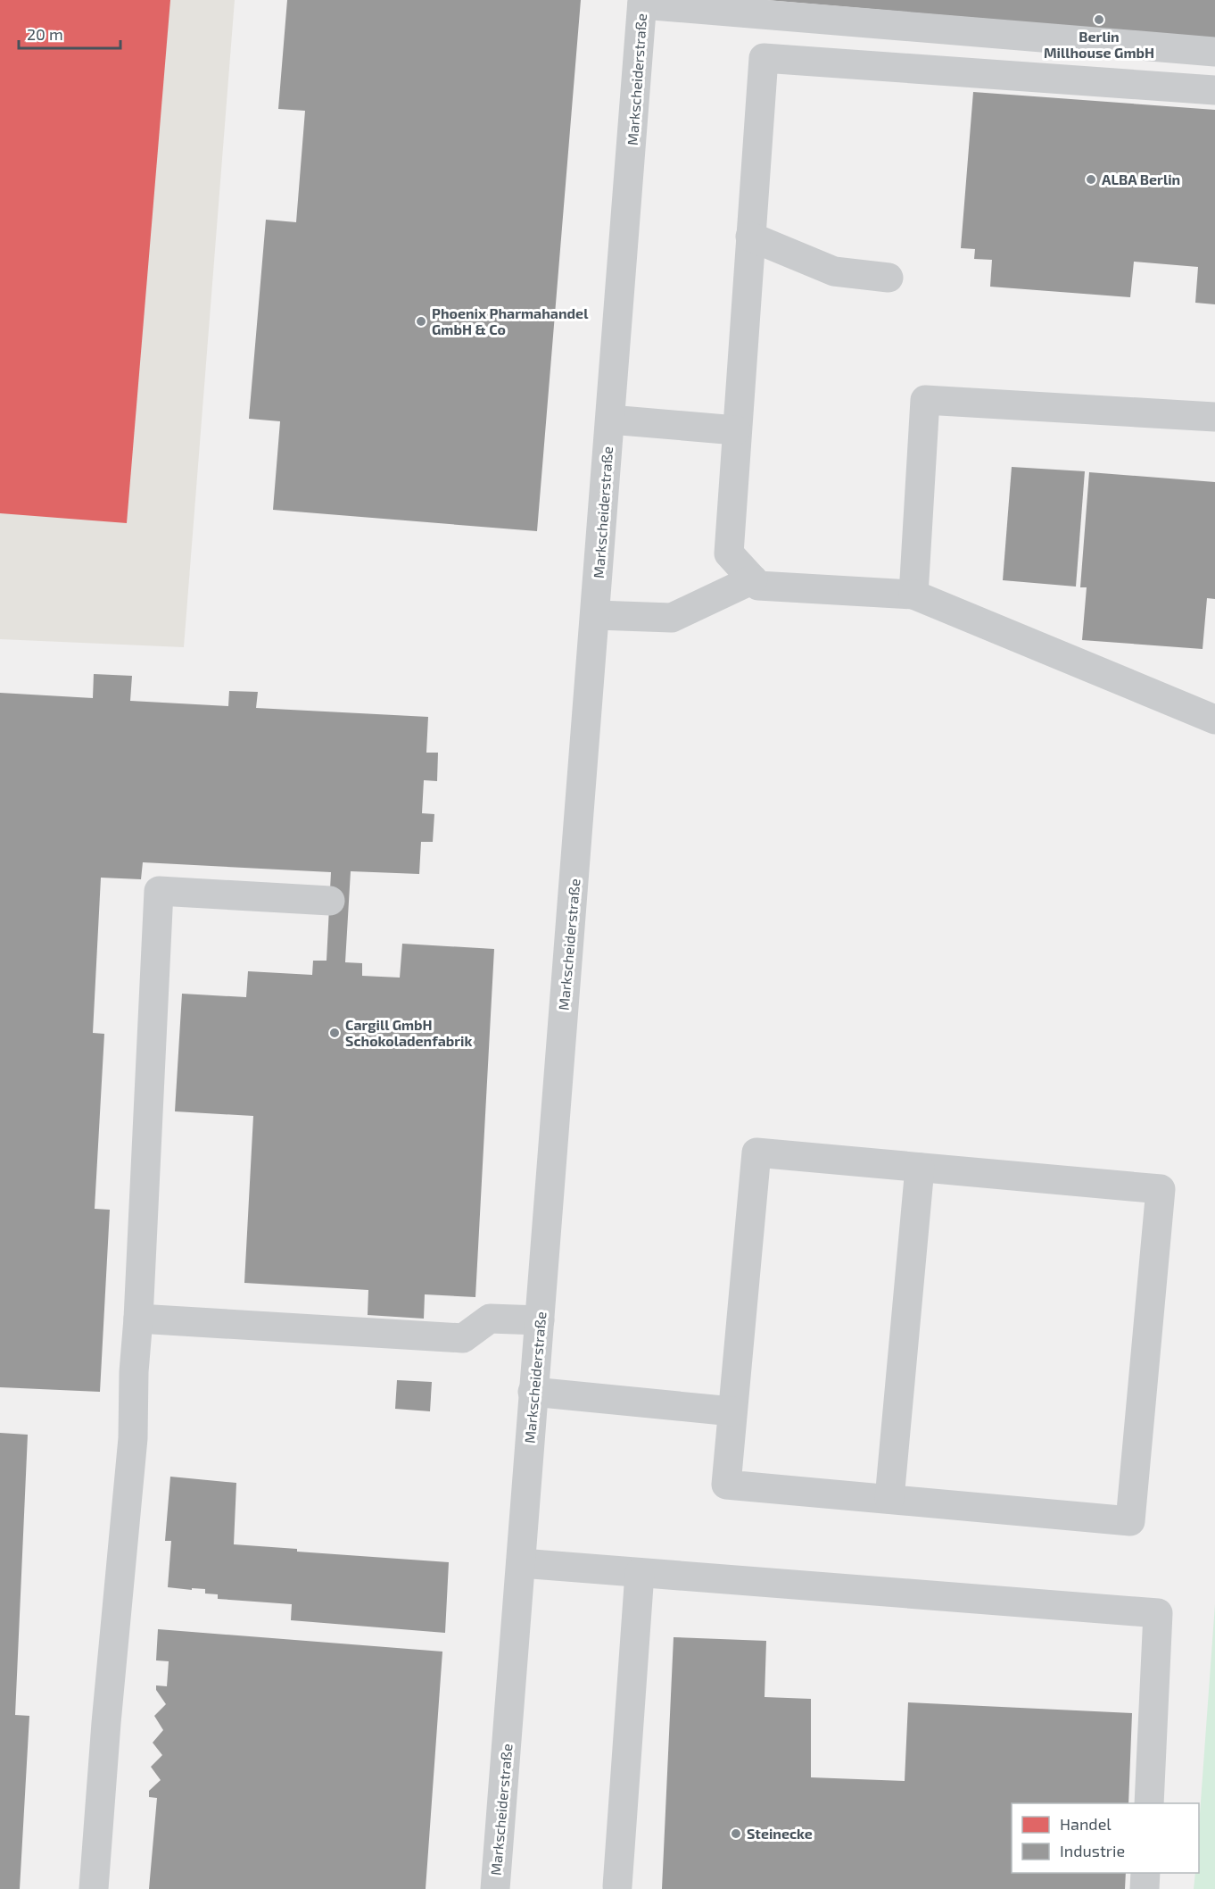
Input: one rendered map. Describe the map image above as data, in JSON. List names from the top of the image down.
{
  "streets": {
    "street": ["Markscheiderstraße"]
  },
  "places": [
    "Berlin Millhouse GmbH",
    "ALBA Berlin",
    "Phoenix Pharmahandel GmbH & Co",
    "Cargill GmbH Schokoladenfabrik",
    "Steinecke"
  ],
  "legend": ["Handel", "Industrie"],
  "scale_bar": "20 m"
}
